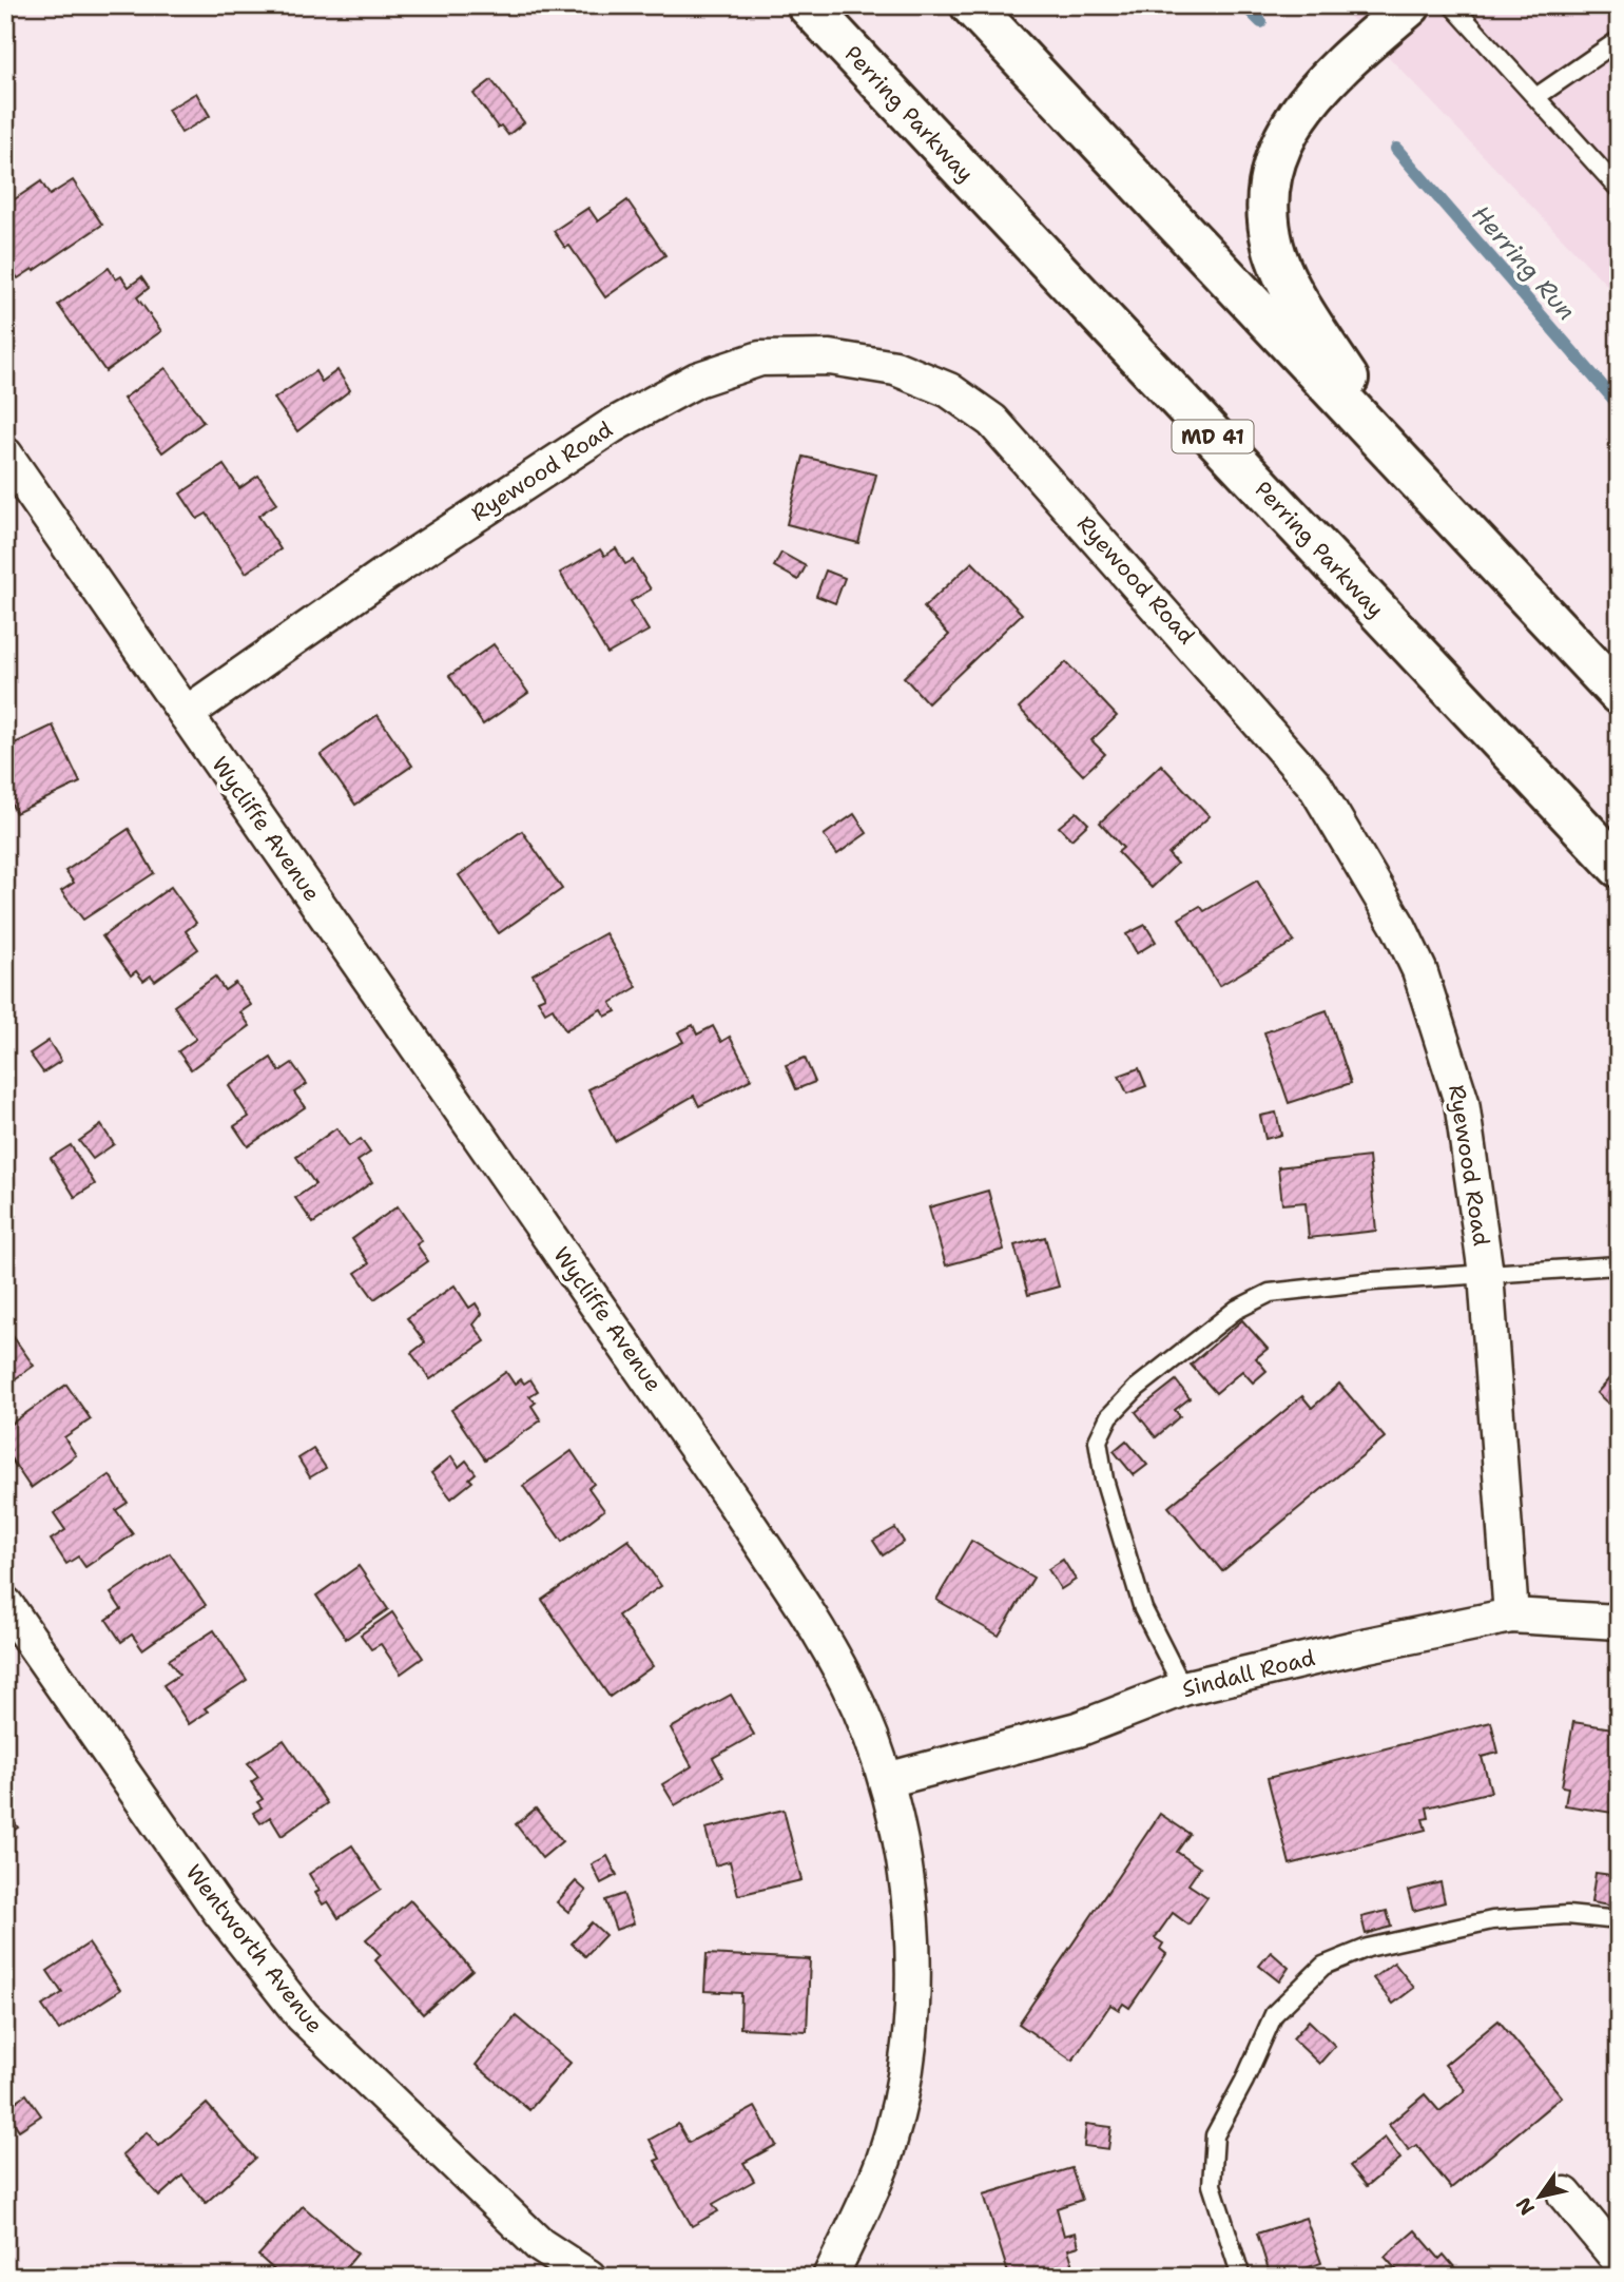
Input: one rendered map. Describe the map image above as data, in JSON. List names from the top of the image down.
{
  "streets": {
    "main road": ["Perring Parkway", "MD 41"],
    "street": [
      "Ryewood Road",
      "Wycliffe Avenue",
      "Sindall Road",
      "Wentworth Avenue"
    ]
  },
  "crossings": [
    ["Ryewood Road", "Wycliffe Avenue"],
    ["Ryewood Road", "Sindall Road"],
    ["Wycliffe Avenue", "Sindall Road"]
  ],
  "water": ["Herring Run"],
  "north": "bottom left"
}
